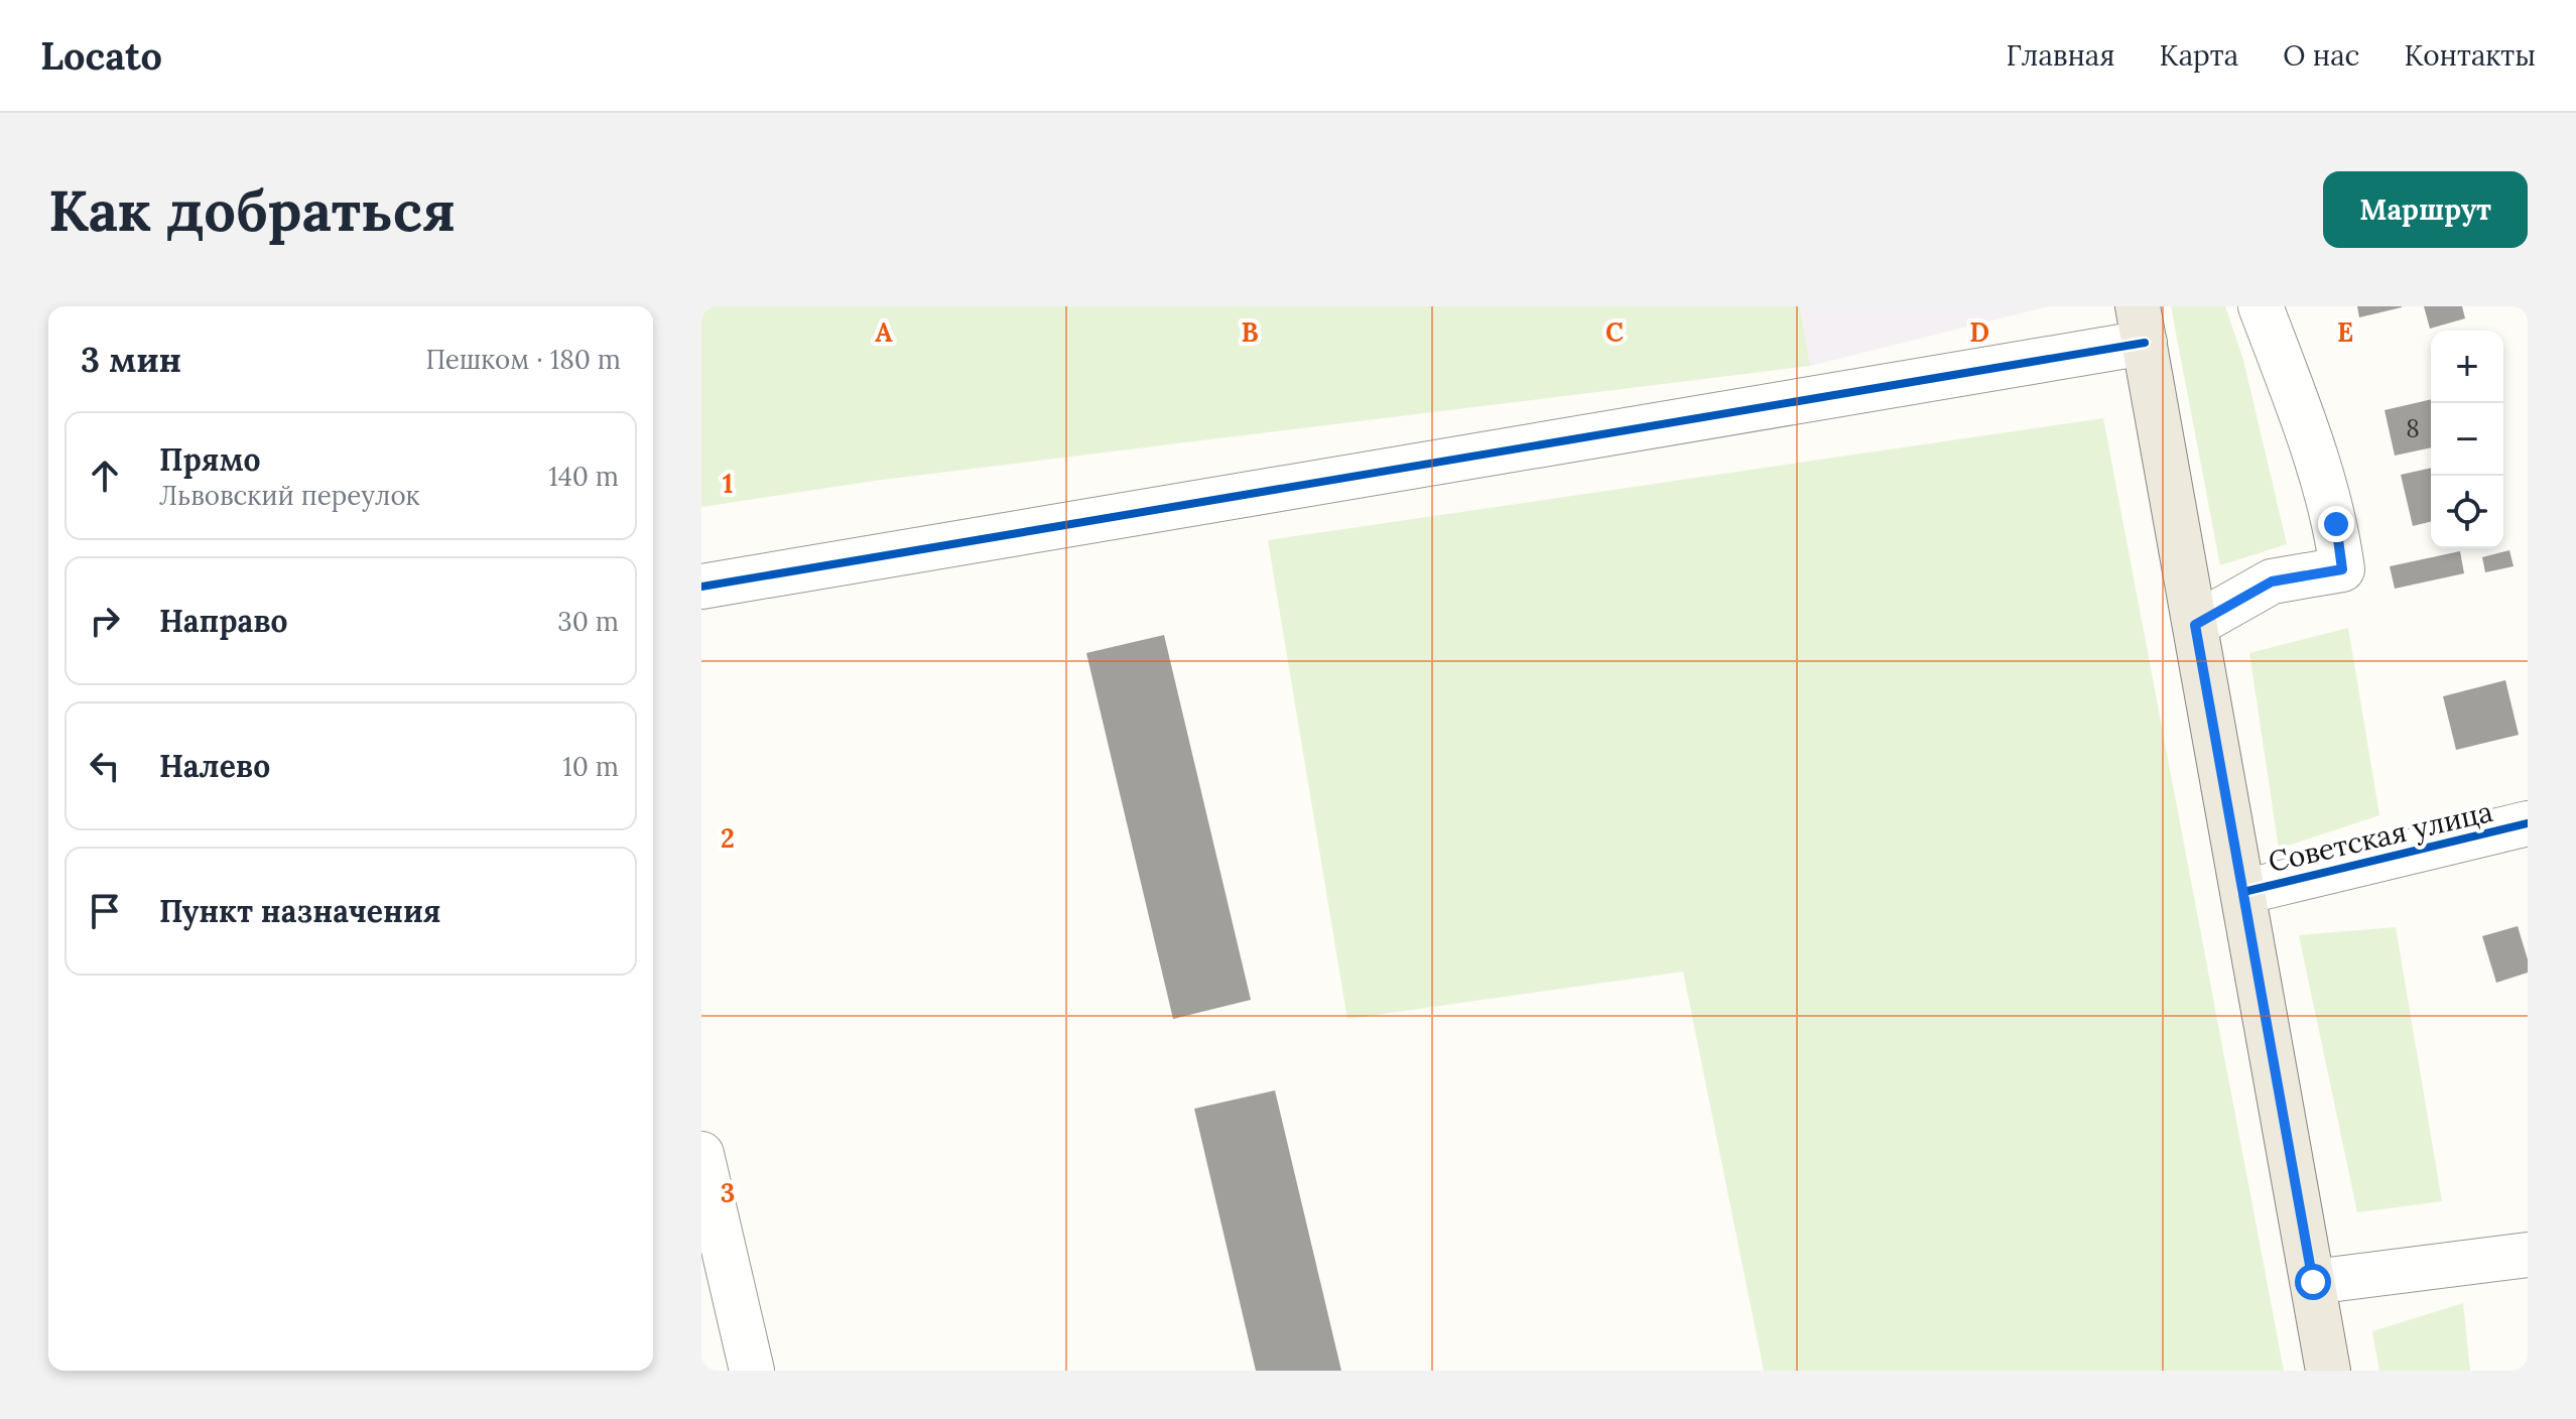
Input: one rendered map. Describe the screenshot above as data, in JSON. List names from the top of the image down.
{
  "streets": {
    "street": ["Советская улица"]
  },
  "house_numbers": ["8"],
  "page": {
    "header": "Locato",
    "nav": [
      "Главная",
      "Карта",
      "О нас",
      "Контакты"
    ],
    "buttons": "Маршрут",
    "title": "Как добраться",
    "heading": ["3 мин", "Пешком · 180 m"],
    "map_buttons": ["+", "−"],
    "list": [
      ["Прямо", "Львовский переулок", "140 m"],
      ["Направо", "30 m"],
      ["Налево", "10 m"],
      "Пункт назначения"
    ]
  },
  "grid": {
    "columns": [
      "A",
      "B",
      "C",
      "D",
      "E"
    ],
    "rows": ["1", "2", "3"]
  }
}
